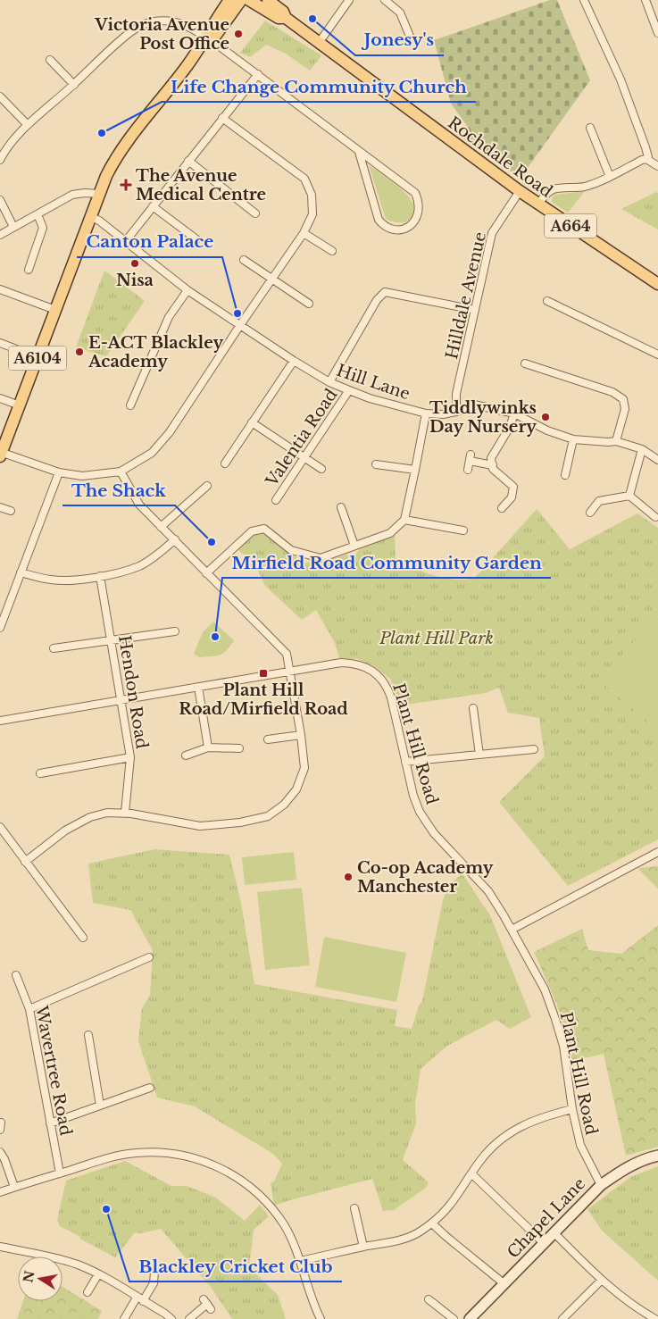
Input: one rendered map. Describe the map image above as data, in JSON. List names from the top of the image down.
{
  "streets": {
    "main road": ["Rochdale Road", "A664", "A6104"],
    "street": [
      "Hilldale Avenue",
      "Hill Lane",
      "Valentia Road",
      "Hendon Road",
      "Plant Hill Road",
      "Wavertree Road",
      "Chapel Lane"
    ]
  },
  "crossings": [
    ["Rochdale Road", "Hilldale Avenue"],
    ["Hilldale Avenue", "Hill Lane"],
    ["A6104", "Hill Lane"],
    ["Hill Lane", "Valentia Road"],
    ["Hendon Road", "Plant Hill Road"],
    ["Plant Hill Road", "Chapel Lane"]
  ],
  "parks": ["Plant Hill Park"],
  "places": {
    "other": [
      "Jonesy's",
      "Victoria Avenue Post Office",
      "Life Change Community Church",
      "Nisa",
      "Canton Palace",
      "E-ACT Blackley Academy",
      "Tiddlywinks Day Nursery",
      "The Shack",
      "Mirfield Road Community Garden",
      "Co-op Academy Manchester",
      "Blackley Cricket Club"
    ],
    "health": ["The Avenue Medical Centre"],
    "transit": ["Plant Hill Road/Mirfield Road"]
  },
  "north": "left"
}
